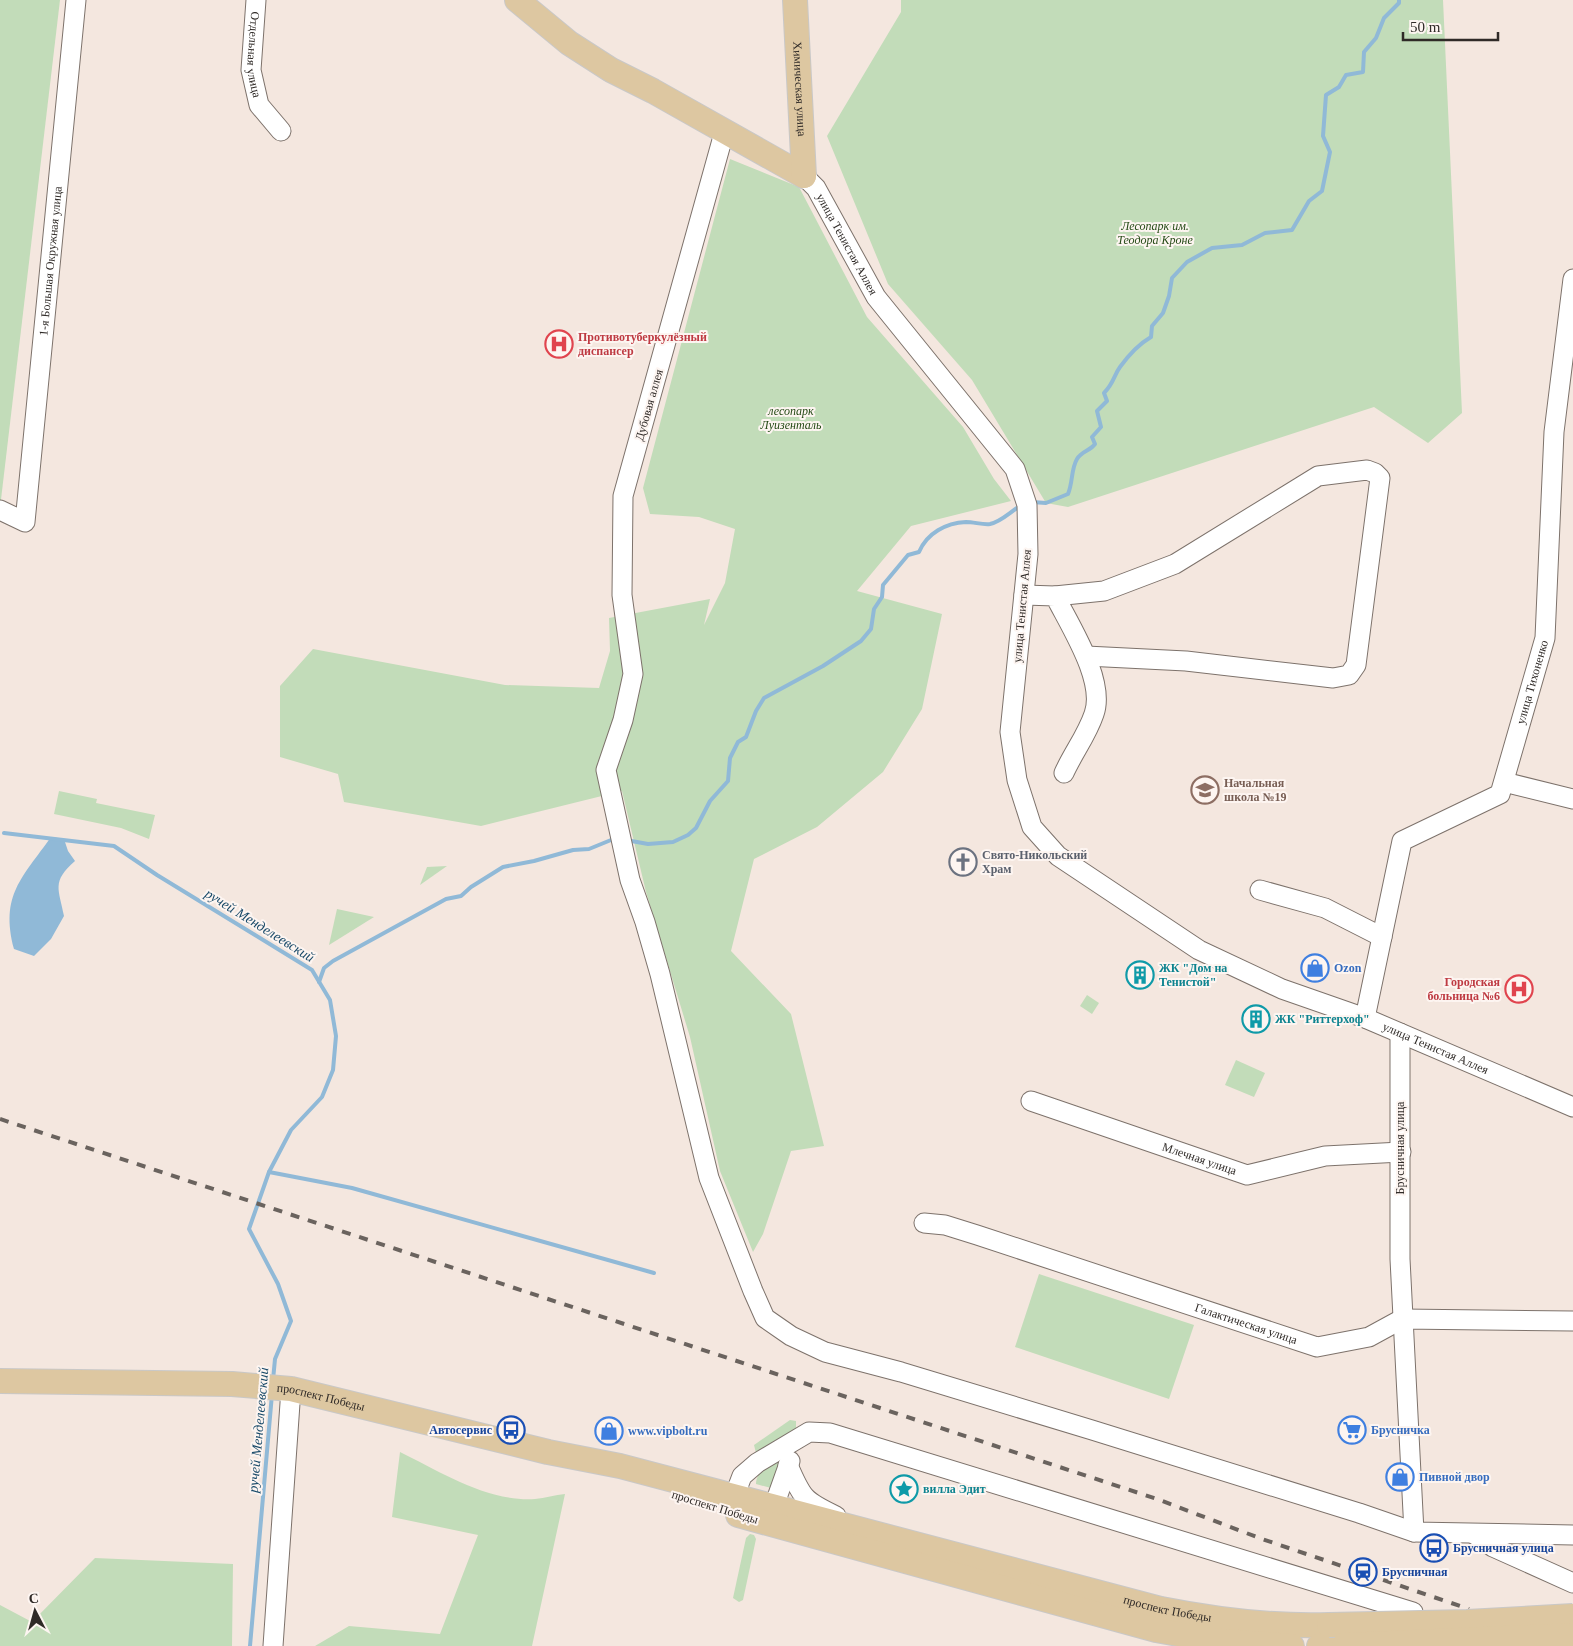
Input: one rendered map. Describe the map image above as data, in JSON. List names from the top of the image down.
{
  "streets": {
    "main road": ["Химическая улица", "улица Тенистая Аллея", "проспект Победы"],
    "street": [
      "Отдельная улица",
      "1-я Большая Окружная улица",
      "Дубовая аллея",
      "улица Тихоненко",
      "Брусничная улица",
      "Млечная улица",
      "Галактическая улица"
    ]
  },
  "crossings": [
    ["Химическая улица", "улица Тенистая Аллея"],
    ["улица Тенистая Аллея", "Дубовая аллея"],
    ["улица Тенистая Аллея", "улица Тихоненко"],
    ["улица Тенистая Аллея", "Брусничная улица"],
    ["Дубовая аллея", "Брусничная улица"],
    ["Брусничная улица", "Млечная улица"],
    ["Брусничная улица", "Галактическая улица"]
  ],
  "water": ["ручей Менделеевский"],
  "parks": ["Лесопарк им. Теодора Кроне", "лесопарк Луизенталь"],
  "places": {
    "hospital": ["Противотуберкулёзный диспансер", "Городская больница №6"],
    "school or university": ["Начальная школа №19"],
    "church": ["Свято-Никольский Храм"],
    "shop": ["Ozon", "www.vipbolt.ru", "Пивной двор"],
    "building": ["ЖК \"Дом на Тенистой\"", "ЖК \"Риттерхоф\""],
    "bus stop": ["Автосервис", "Брусничная улица"],
    "supermarket": ["Брусничка"],
    "place": ["вилла Эдит"],
    "station": ["Брусничная"]
  },
  "scale_bar": "50 m",
  "north": "top"
}
